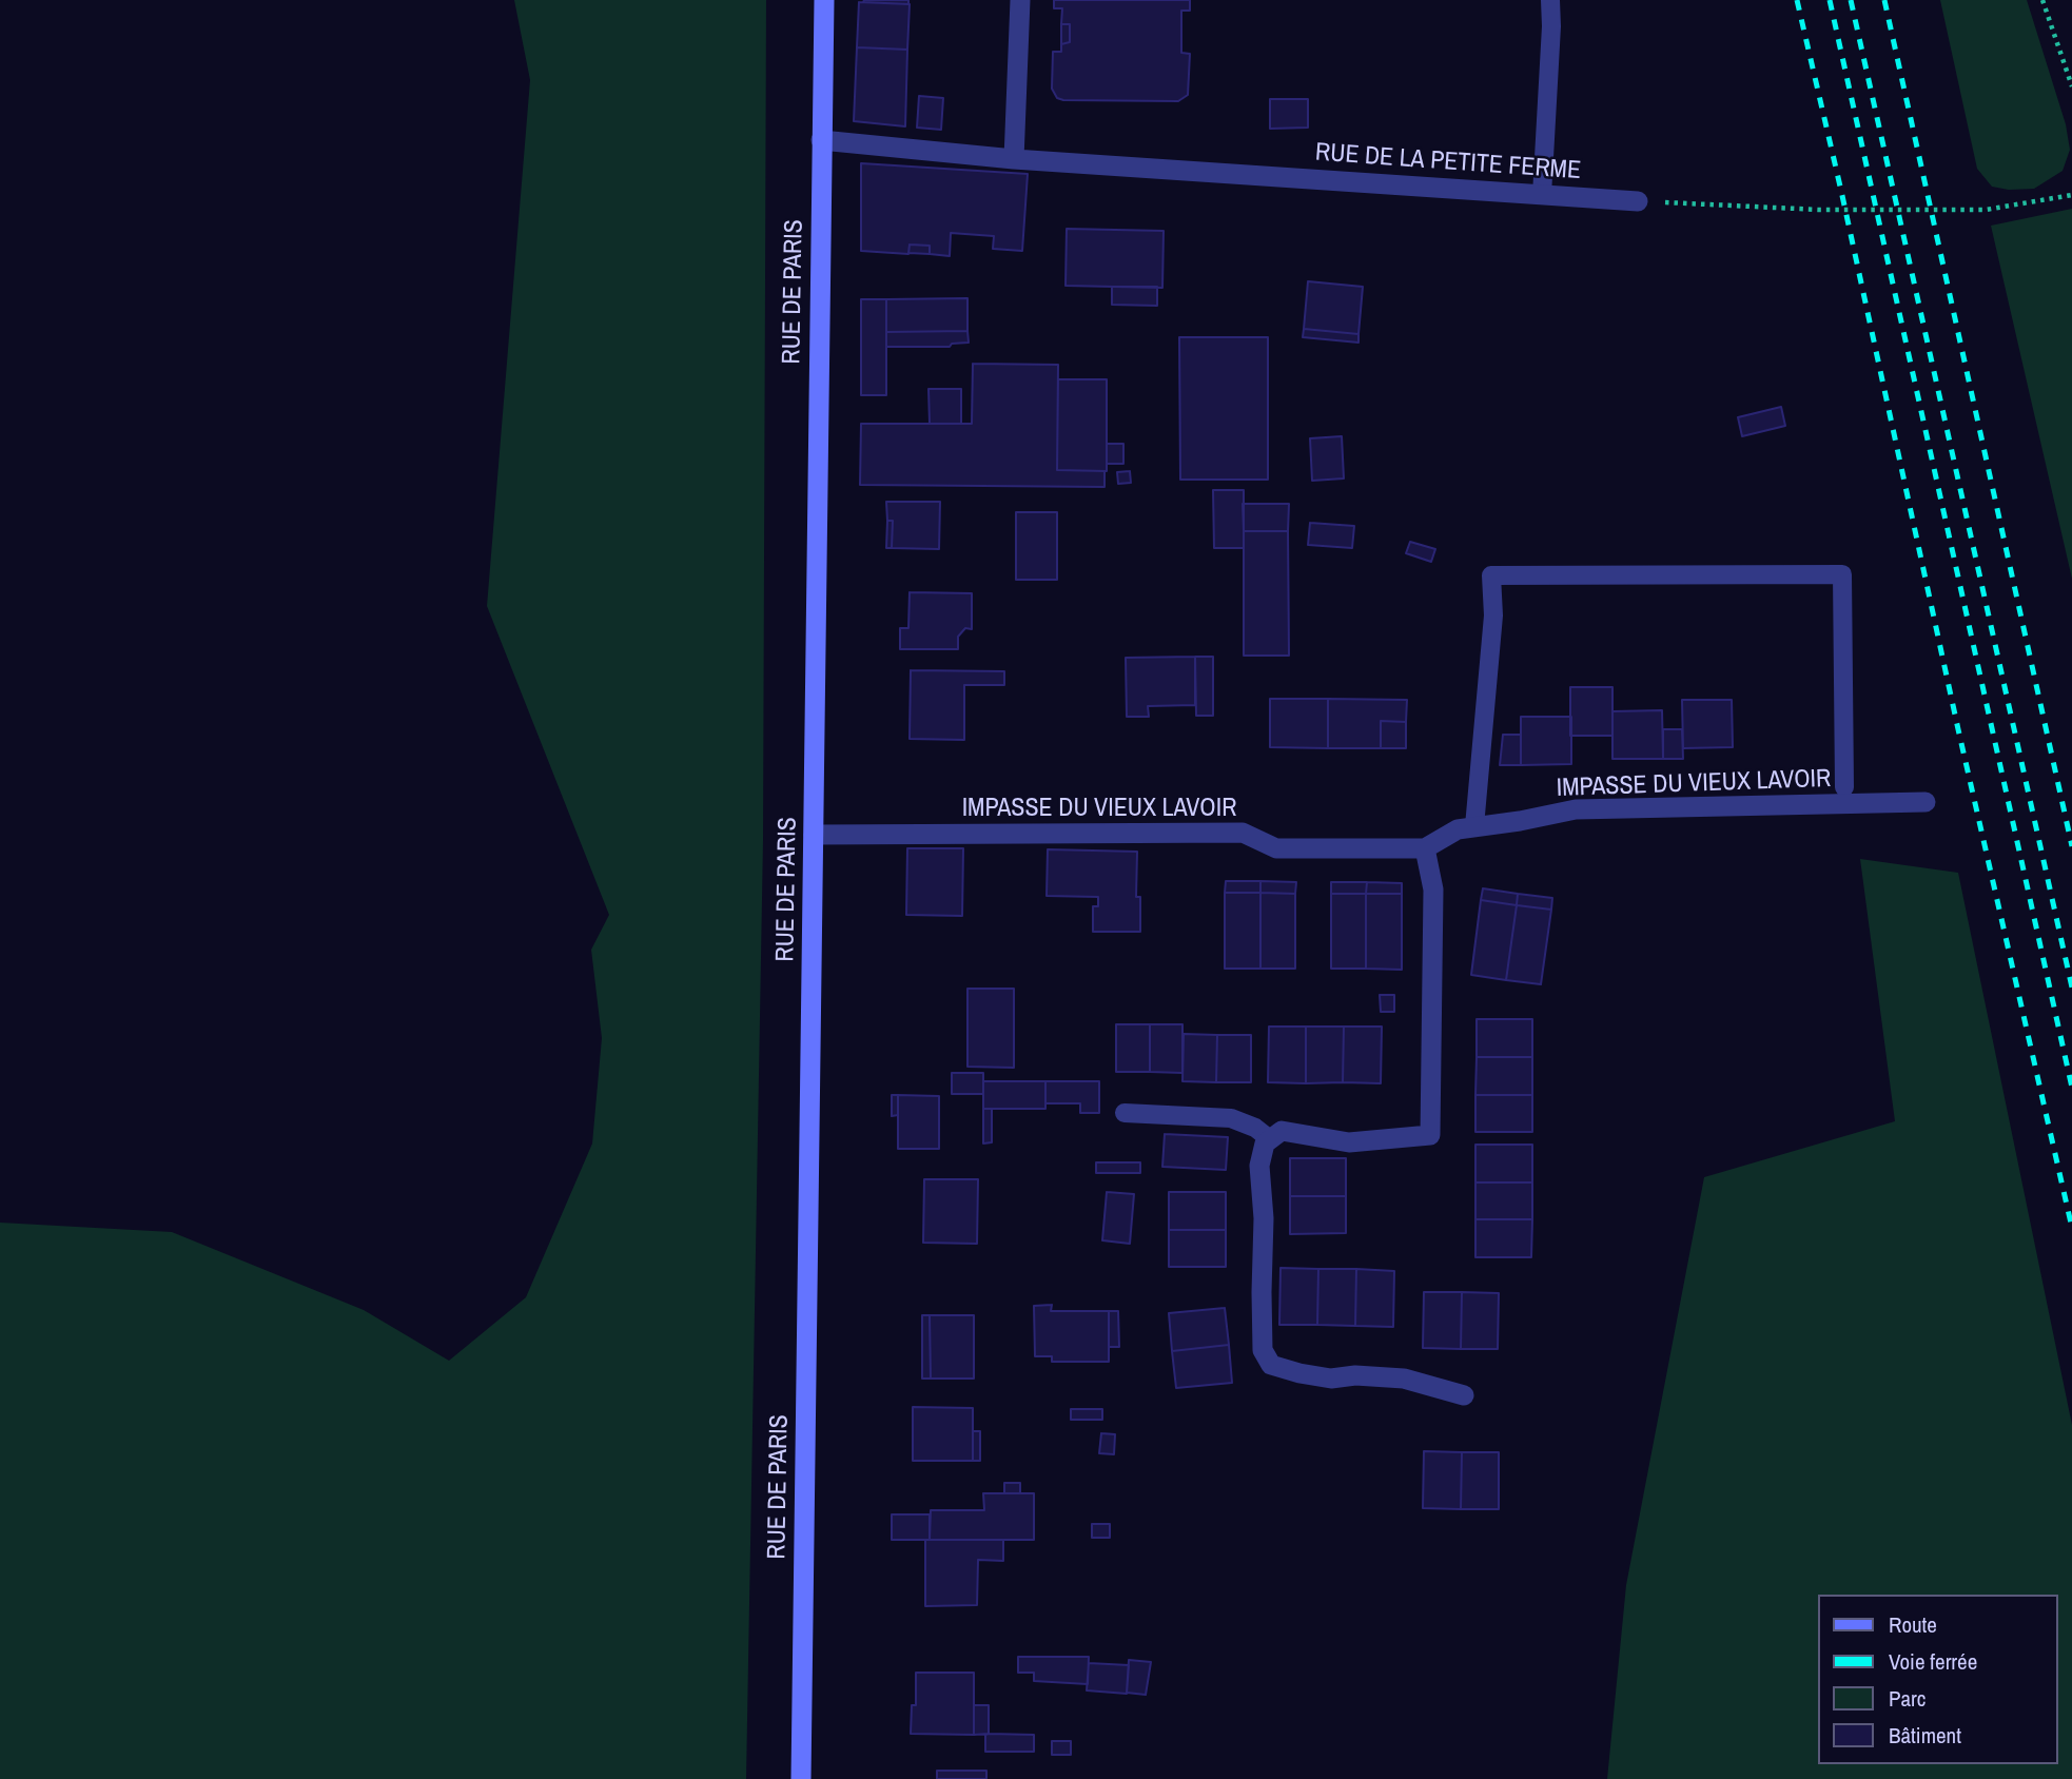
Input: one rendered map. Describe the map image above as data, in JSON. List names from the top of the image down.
{
  "streets": {
    "main road": ["RUE DE PARIS"],
    "street": ["RUE DE LA PETITE FERME", "IMPASSE DU VIEUX LAVOIR"]
  },
  "crossings": [
    ["RUE DE LA PETITE FERME", "RUE DE PARIS"],
    ["RUE DE PARIS", "IMPASSE DU VIEUX LAVOIR"]
  ],
  "legend": [
    "Route",
    "Voie ferrée",
    "Parc",
    "Bâtiment"
  ]
}
